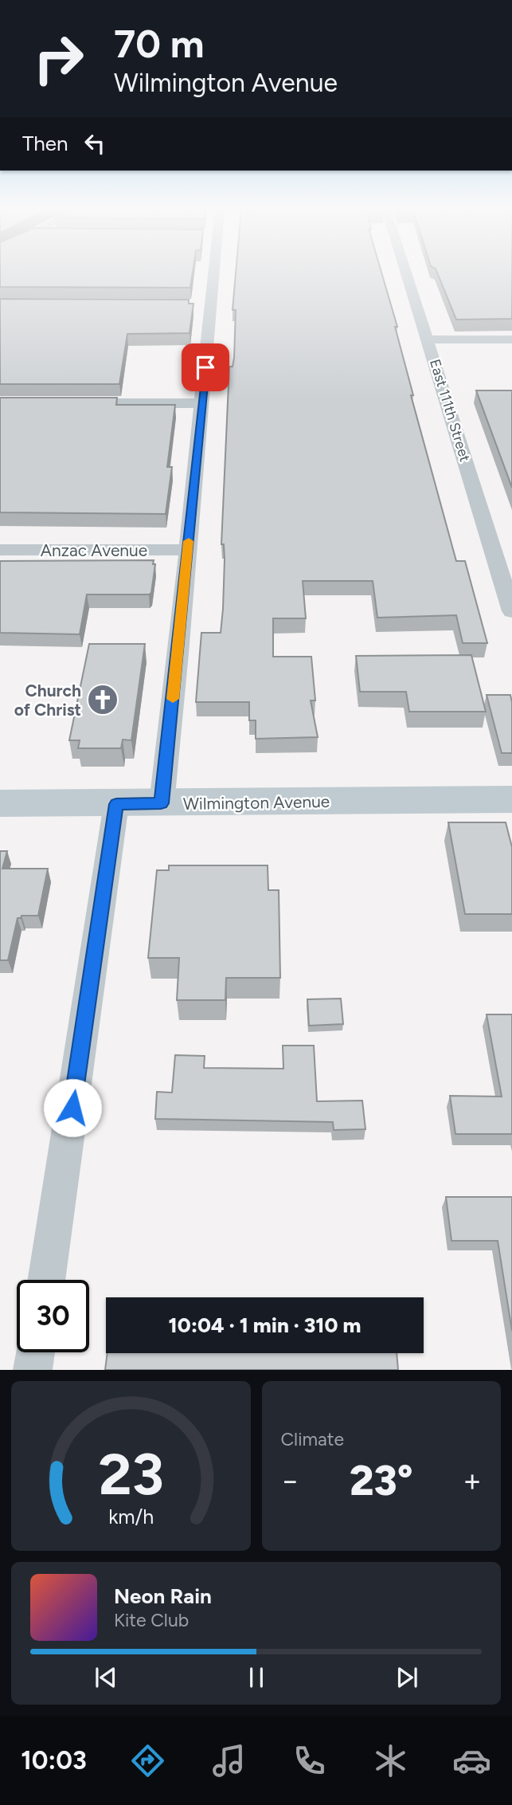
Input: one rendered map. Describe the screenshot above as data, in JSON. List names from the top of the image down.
{
  "streets": {
    "main road": ["Wilmington Avenue"],
    "street": ["East 111th Street", "Anzac Avenue"]
  },
  "places": {
    "church": ["Church of Christ"]
  },
  "page": {
    "turn": ["70 m", "Wilmington Avenue"],
    "then": "Then",
    "limit": "30",
    "trip": "10:04 · 1 min · 310 m",
    "tile": "Climate",
    "heat": ["−", "23°", "+"],
    "song": ["Neon Rain", "Kite Club"],
    "tabs": "10:03",
    "gauge": ["23", "km/h"]
  }
}
